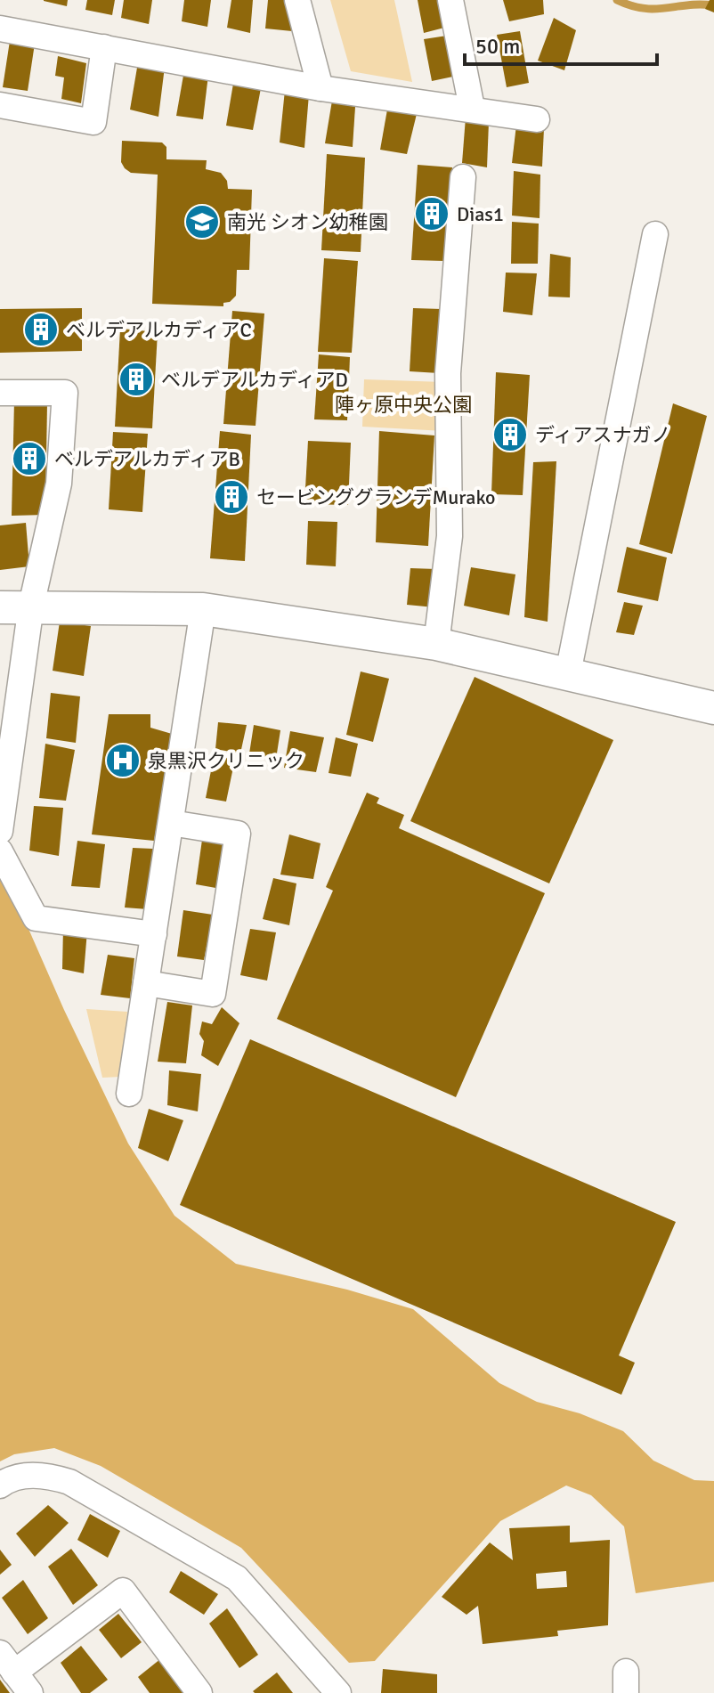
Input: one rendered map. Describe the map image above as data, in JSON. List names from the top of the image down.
{
  "parks": ["陣ヶ原中央公園"],
  "places": {
    "building": [
      "Dias1",
      "ベルデアルカディアC",
      "ベルデアルカディアD",
      "ディアスナガノ",
      "ベルデアルカディアB",
      "セービンググランデMurako"
    ],
    "school or university": ["南光 シオン幼稚園"],
    "hospital": ["泉黒沢クリニック"]
  },
  "scale_bar": "50 m"
}
